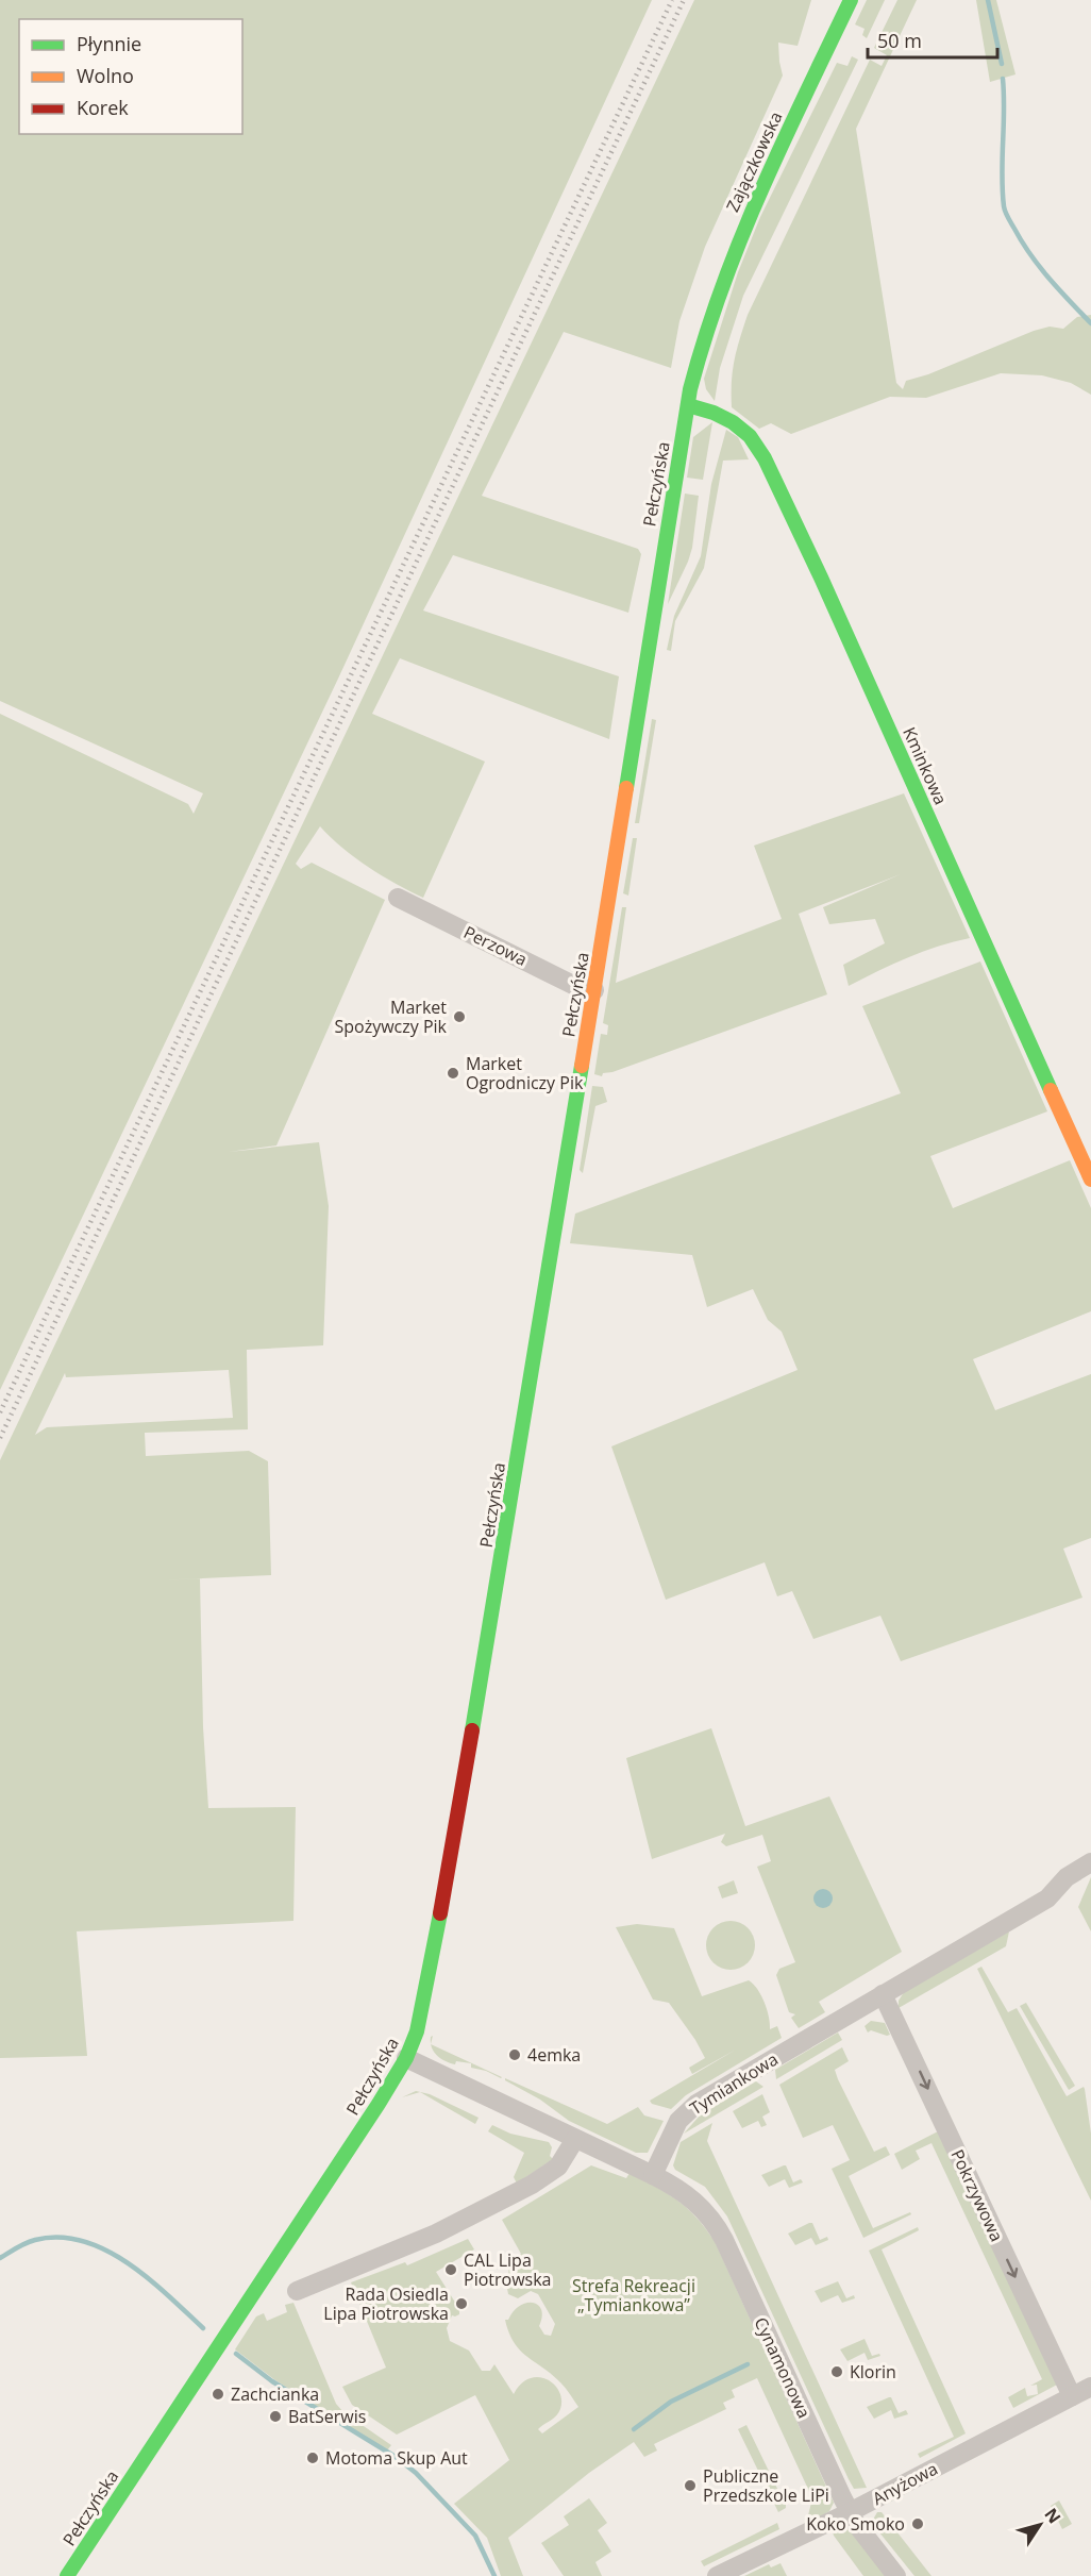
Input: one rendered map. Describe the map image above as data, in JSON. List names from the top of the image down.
{
  "streets": {
    "main road": ["Zajączkowska", "Pełczyńska", "Kminkowa"],
    "street": [
      "Perzowa",
      "Tymiankowa",
      "Pokrzywowa",
      "Cynamonowa",
      "Anyżowa"
    ]
  },
  "crossings": [
    ["Zajączkowska", "Pełczyńska"],
    ["Pełczyńska", "Kminkowa"],
    ["Pełczyńska", "Perzowa"],
    ["Tymiankowa", "Pokrzywowa"],
    ["Tymiankowa", "Cynamonowa"],
    ["Pokrzywowa", "Anyżowa"],
    ["Cynamonowa", "Anyżowa"]
  ],
  "one_way": ["Pokrzywowa"],
  "parks": ["Strefa Rekreacji „Tymiankowa”"],
  "places": [
    "Market Spożywczy Pik",
    "Market Ogrodniczy Pik",
    "4emka",
    "CAL Lipa Piotrowska",
    "Rada Osiedla Lipa Piotrowska",
    "Klorin",
    "Zachcianka",
    "BatSerwis",
    "Motoma Skup Aut",
    "Publiczne Przedszkole LiPi",
    "Koko Smoko"
  ],
  "legend": ["Płynnie", "Wolno", "Korek"],
  "scale_bar": "50 m",
  "north": "top right"
}
